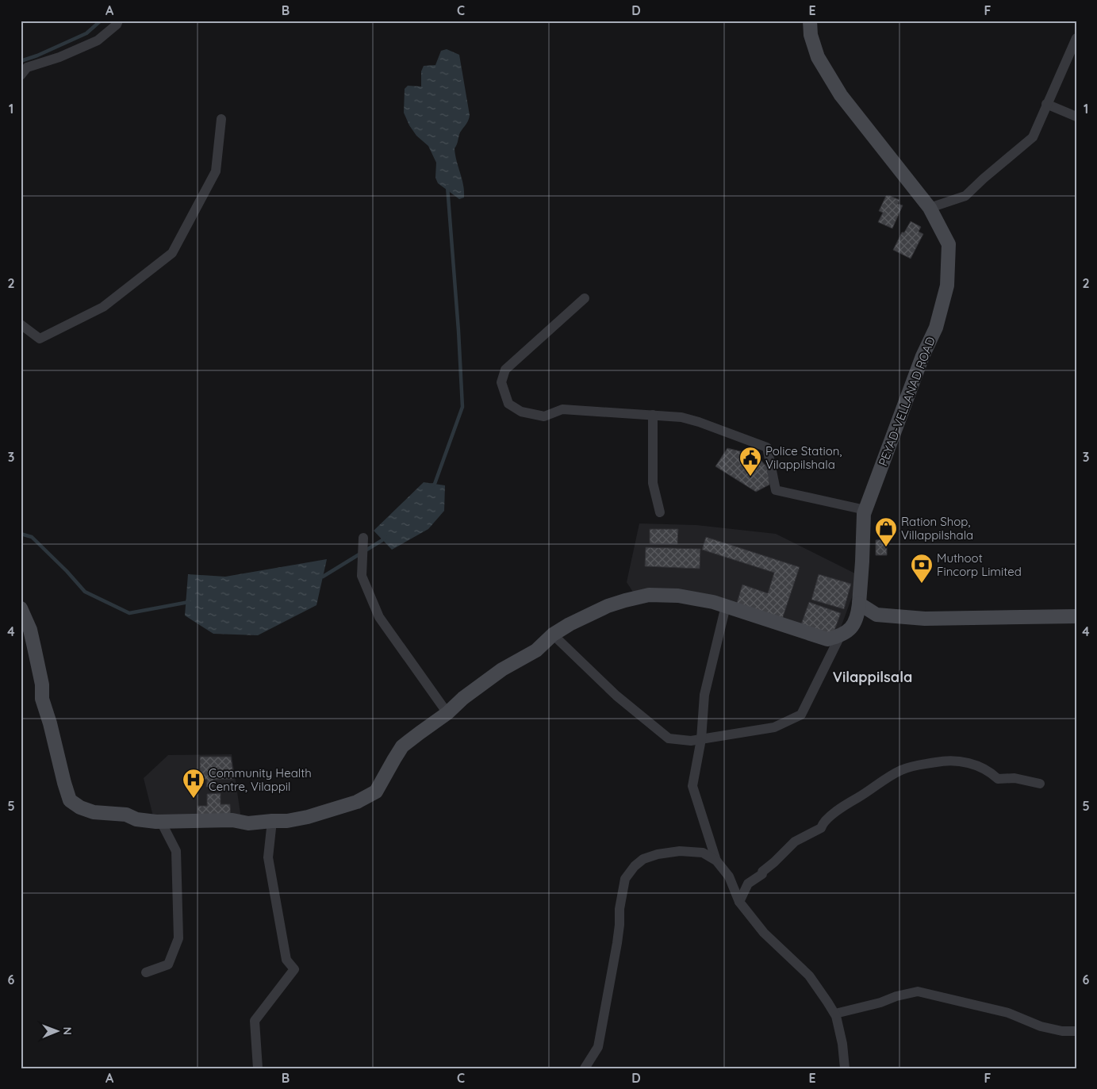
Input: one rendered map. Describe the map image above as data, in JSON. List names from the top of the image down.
{
  "streets": {
    "street": ["PEYAD-VELLANAD ROAD"]
  },
  "districts": ["Vilappilsala"],
  "places": {
    "public building": ["Police Station, Vilappilshala"],
    "shop": ["Ration Shop, Villappilshala"],
    "bank": ["Muthoot Fincorp Limited"],
    "hospital": ["Community Health Centre, Vilappil"]
  },
  "north": "right",
  "grid": {
    "columns": [
      "A",
      "B",
      "C",
      "D",
      "E",
      "F"
    ],
    "rows": [
      "1",
      "2",
      "3",
      "4",
      "5",
      "6"
    ]
  }
}
